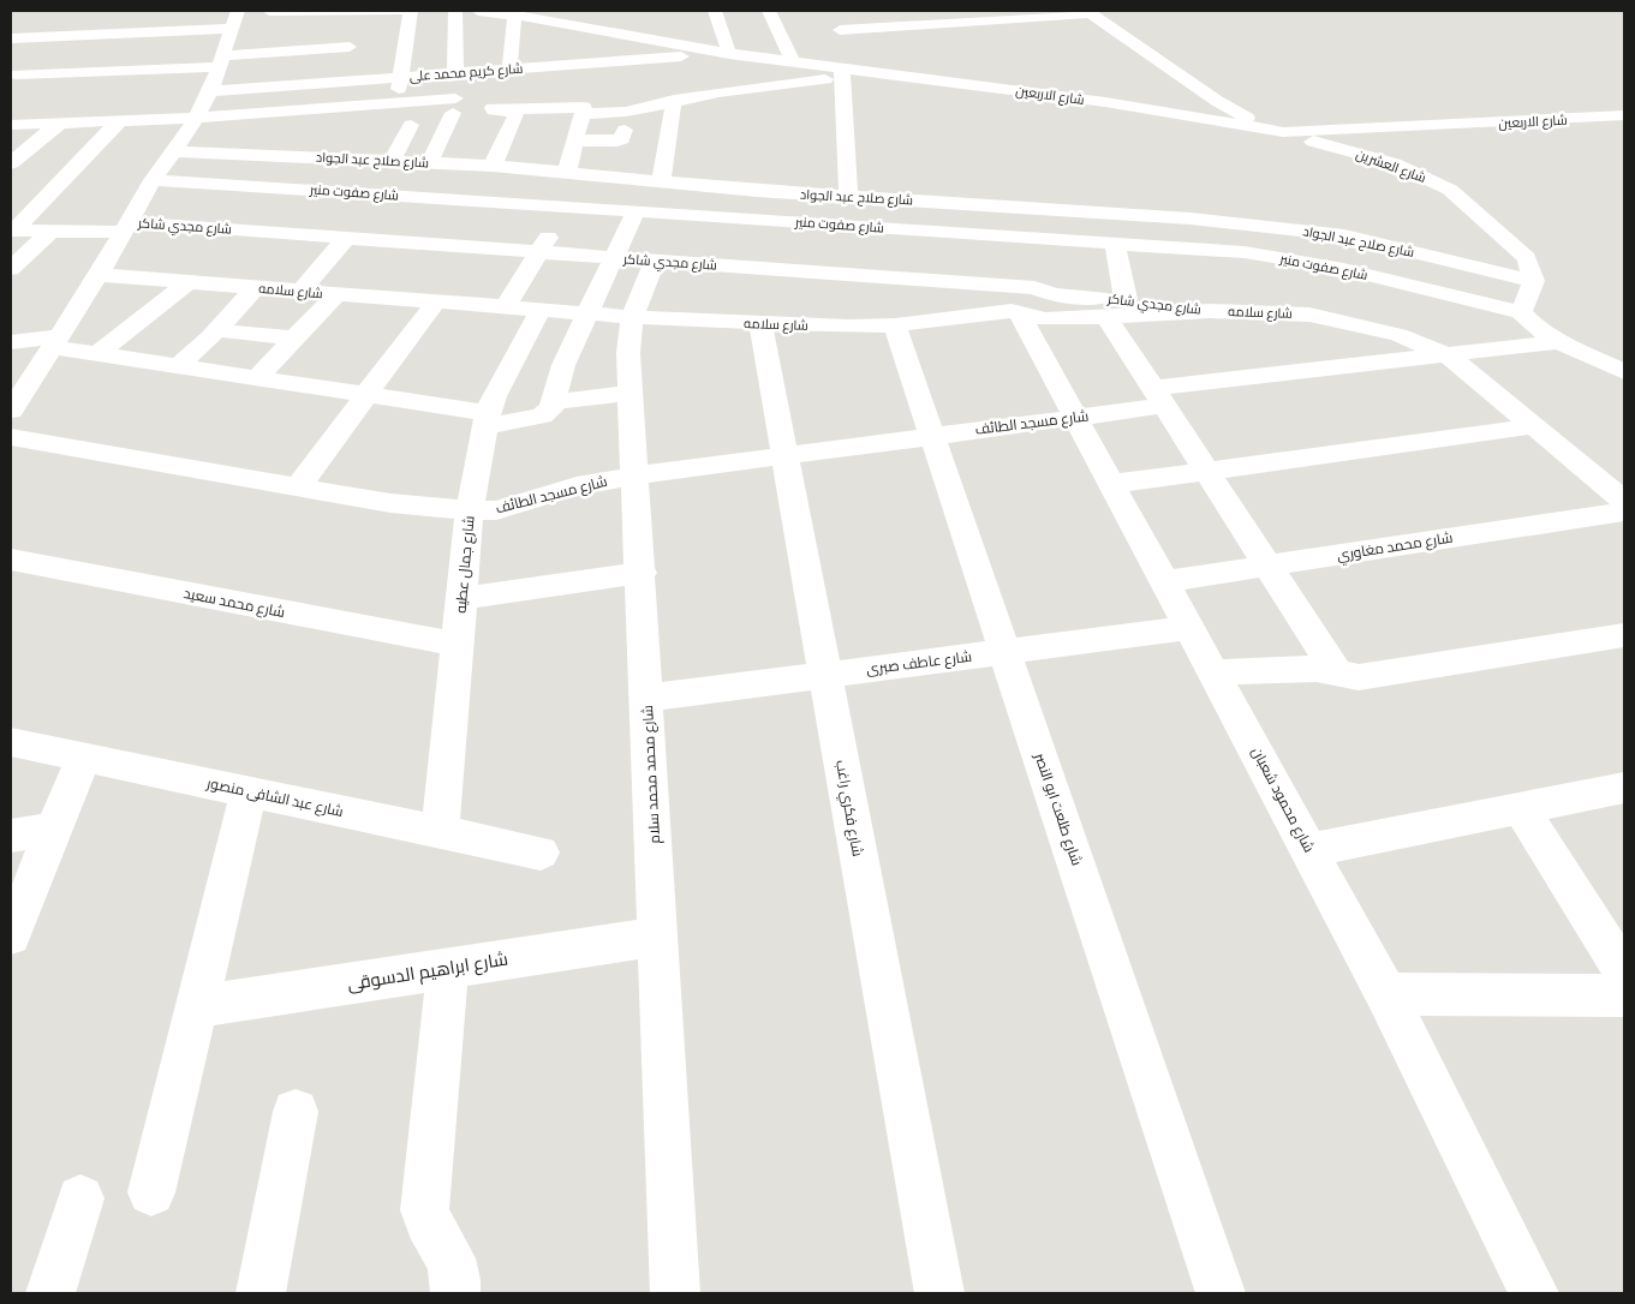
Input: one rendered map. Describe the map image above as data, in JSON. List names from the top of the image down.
{
  "streets": {
    "street": [
      "شارع كريم محمد على",
      "شارع الاربعين",
      "شارع صلاح عبد الجواد",
      "شارع العشرين",
      "شارع صفوت منير",
      "شارع مجدي شاكر",
      "شارع سلامه",
      "شارع مسجد الطائف",
      "شارع محمد مغاوري",
      "شارع جمال عطيه",
      "شارع محمد سعيد",
      "شارع عاطف صبرى",
      "شارع محمد محمد سلام",
      "شارع عبد الشافى منصور",
      "شارع محمود شعبان",
      "شارع فكري راغب",
      "شارع طلعت ابو النصر",
      "شارع ابراهيم الدسوقى"
    ]
  },
  "crossings": [
    ["شارع كريم محمد على", "شارع الاربعين"],
    ["شارع الاربعين", "شارع العشرين"],
    ["شارع صلاح عبد الجواد", "شارع العشرين"],
    ["شارع مجدي شاكر", "شارع سلامه"],
    ["شارع مجدي شاكر", "شارع محمد محمد سلام"],
    ["شارع سلامه", "شارع مسجد الطائف"],
    ["شارع سلامه", "شارع جمال عطيه"],
    ["شارع سلامه", "شارع محمد محمد سلام"],
    ["شارع سلامه", "شارع محمود شعبان"],
    ["شارع سلامه", "شارع فكري راغب"],
    ["شارع سلامه", "شارع طلعت ابو النصر"],
    ["شارع مسجد الطائف", "شارع جمال عطيه"],
    ["شارع مسجد الطائف", "شارع محمد محمد سلام"],
    ["شارع مسجد الطائف", "شارع محمود شعبان"],
    ["شارع مسجد الطائف", "شارع فكري راغب"],
    ["شارع مسجد الطائف", "شارع طلعت ابو النصر"],
    ["شارع محمد مغاوري", "شارع محمود شعبان"],
    ["شارع جمال عطيه", "شارع محمد سعيد"],
    ["شارع جمال عطيه", "شارع عبد الشافى منصور"],
    ["شارع عاطف صبرى", "شارع محمد محمد سلام"],
    ["شارع عاطف صبرى", "شارع محمود شعبان"],
    ["شارع عاطف صبرى", "شارع فكري راغب"],
    ["شارع عاطف صبرى", "شارع طلعت ابو النصر"],
    ["شارع محمد محمد سلام", "شارع ابراهيم الدسوقى"]
  ]
}
